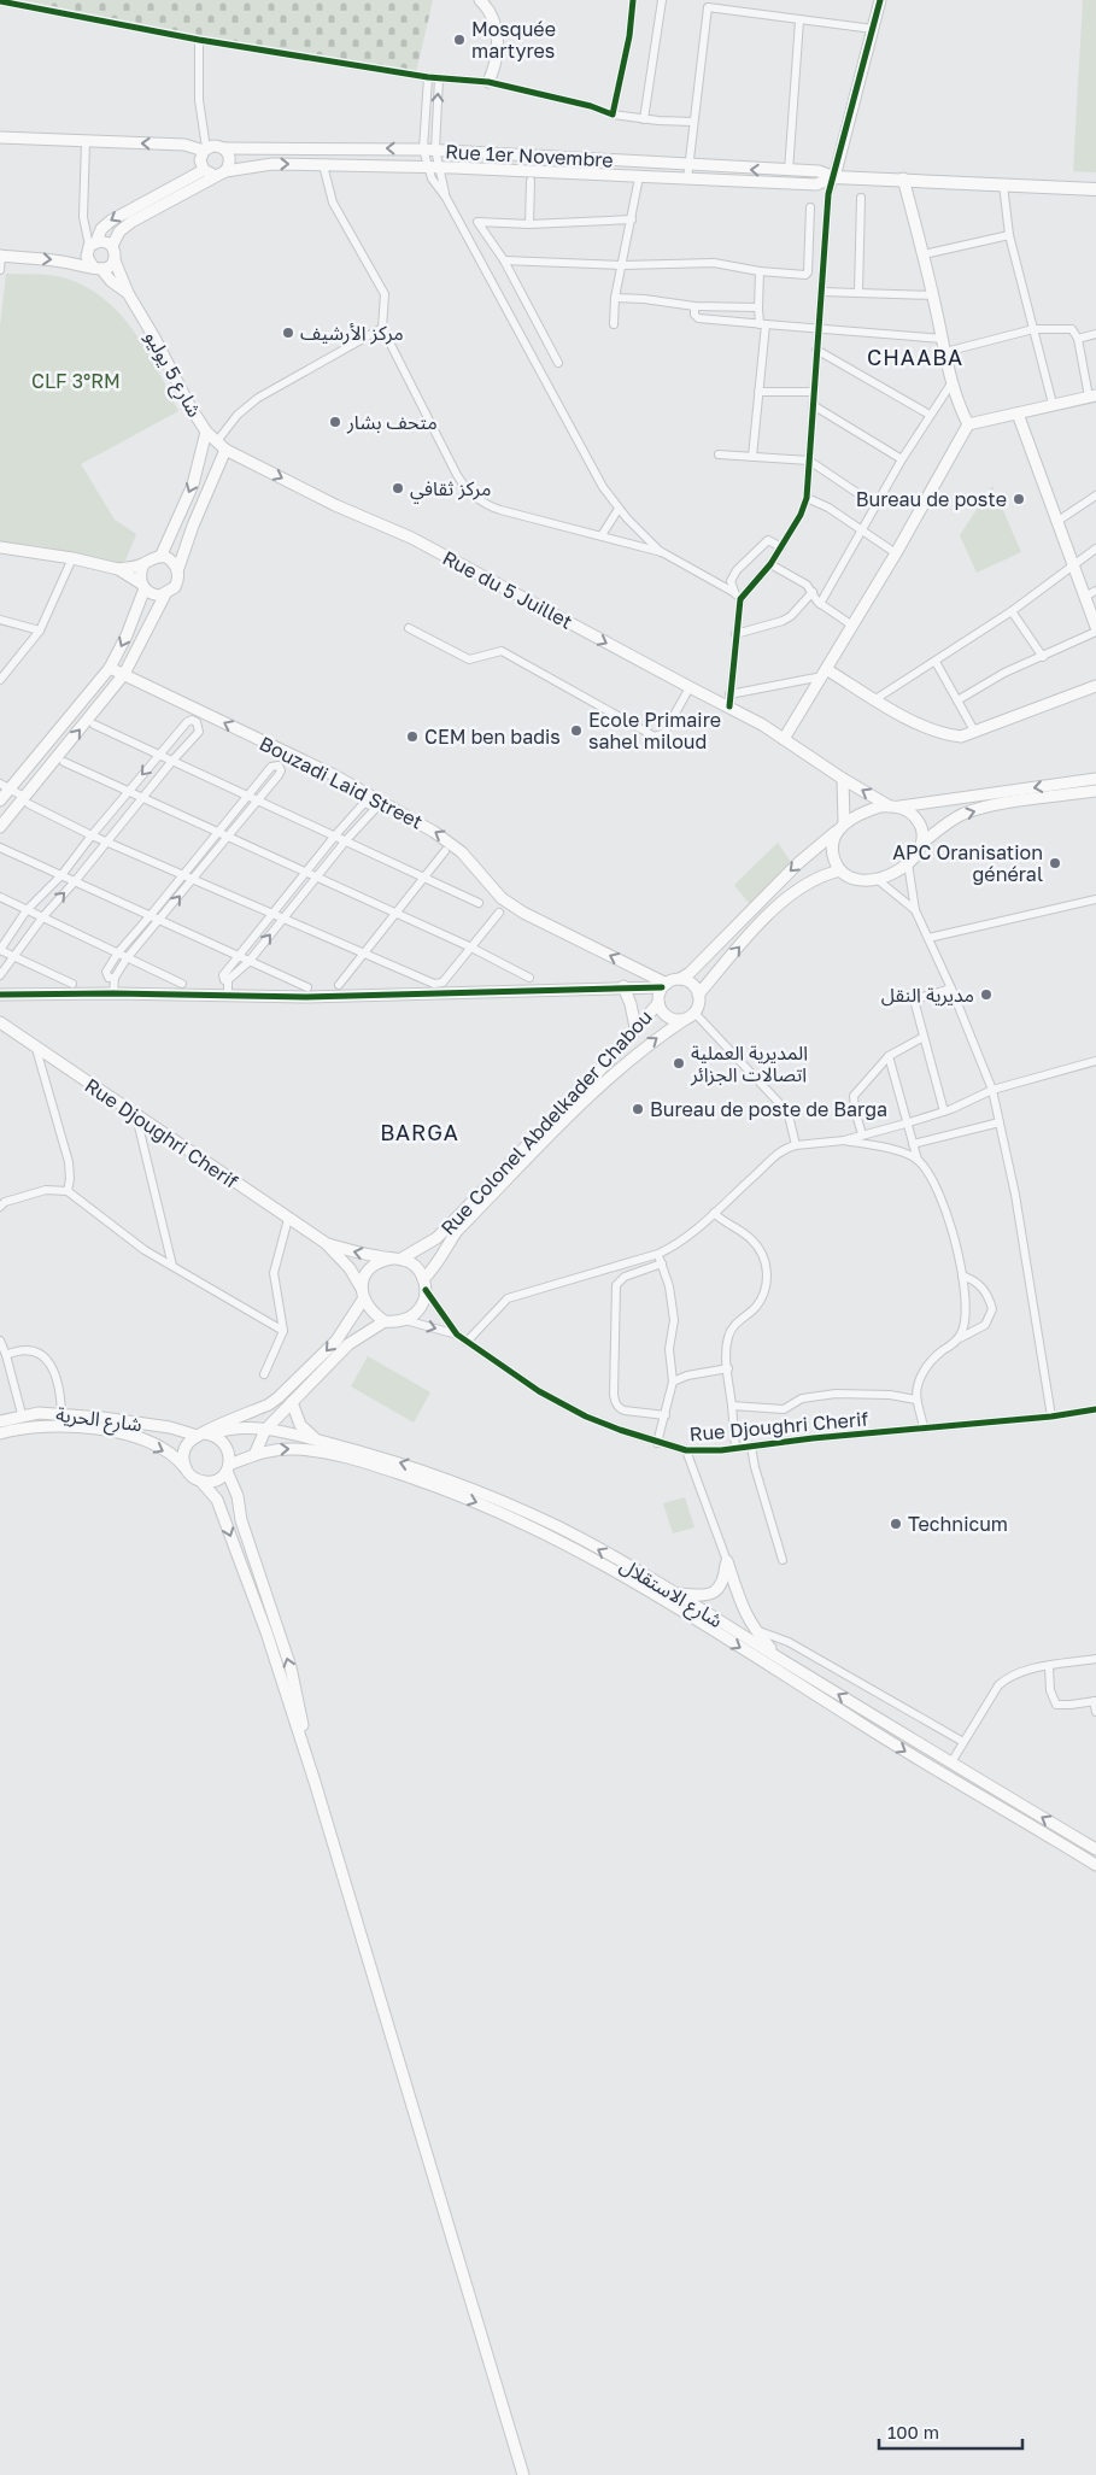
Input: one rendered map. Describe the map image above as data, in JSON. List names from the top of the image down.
{
  "streets": {
    "main road": [
      "Rue 1er Novembre",
      "شارع 5 يوليو",
      "Rue du 5 Juillet",
      "Bouzadi Laid Street",
      "Rue Colonel Abdelkader Chabou",
      "Rue Djoughri Cherif",
      "شارع الحرية",
      "شارع الاستقلال"
    ]
  },
  "crossings": [
    ["شارع 5 يوليو", "Rue du 5 Juillet"],
    ["Bouzadi Laid Street", "Rue Colonel Abdelkader Chabou"],
    ["شارع الحرية", "شارع الاستقلال"]
  ],
  "one_way": ["Rue du 5 Juillet", "Bouzadi Laid Street"],
  "districts": ["CHAABA", "BARGA"],
  "parks": ["CLF 3°RM"],
  "places": [
    "Mosquée martyres",
    "مركز الأرشيف",
    "متحف بشار",
    "مركز ثقافي",
    "Bureau de poste",
    "Ecole Primaire sahel miloud",
    "CEM ben badis",
    "APC Oranisation général",
    "مديرية النقل",
    "المديرية العملية اتصالات الجزائر",
    "Bureau de poste de Barga",
    "Technicum"
  ],
  "scale_bar": "100 m"
}
